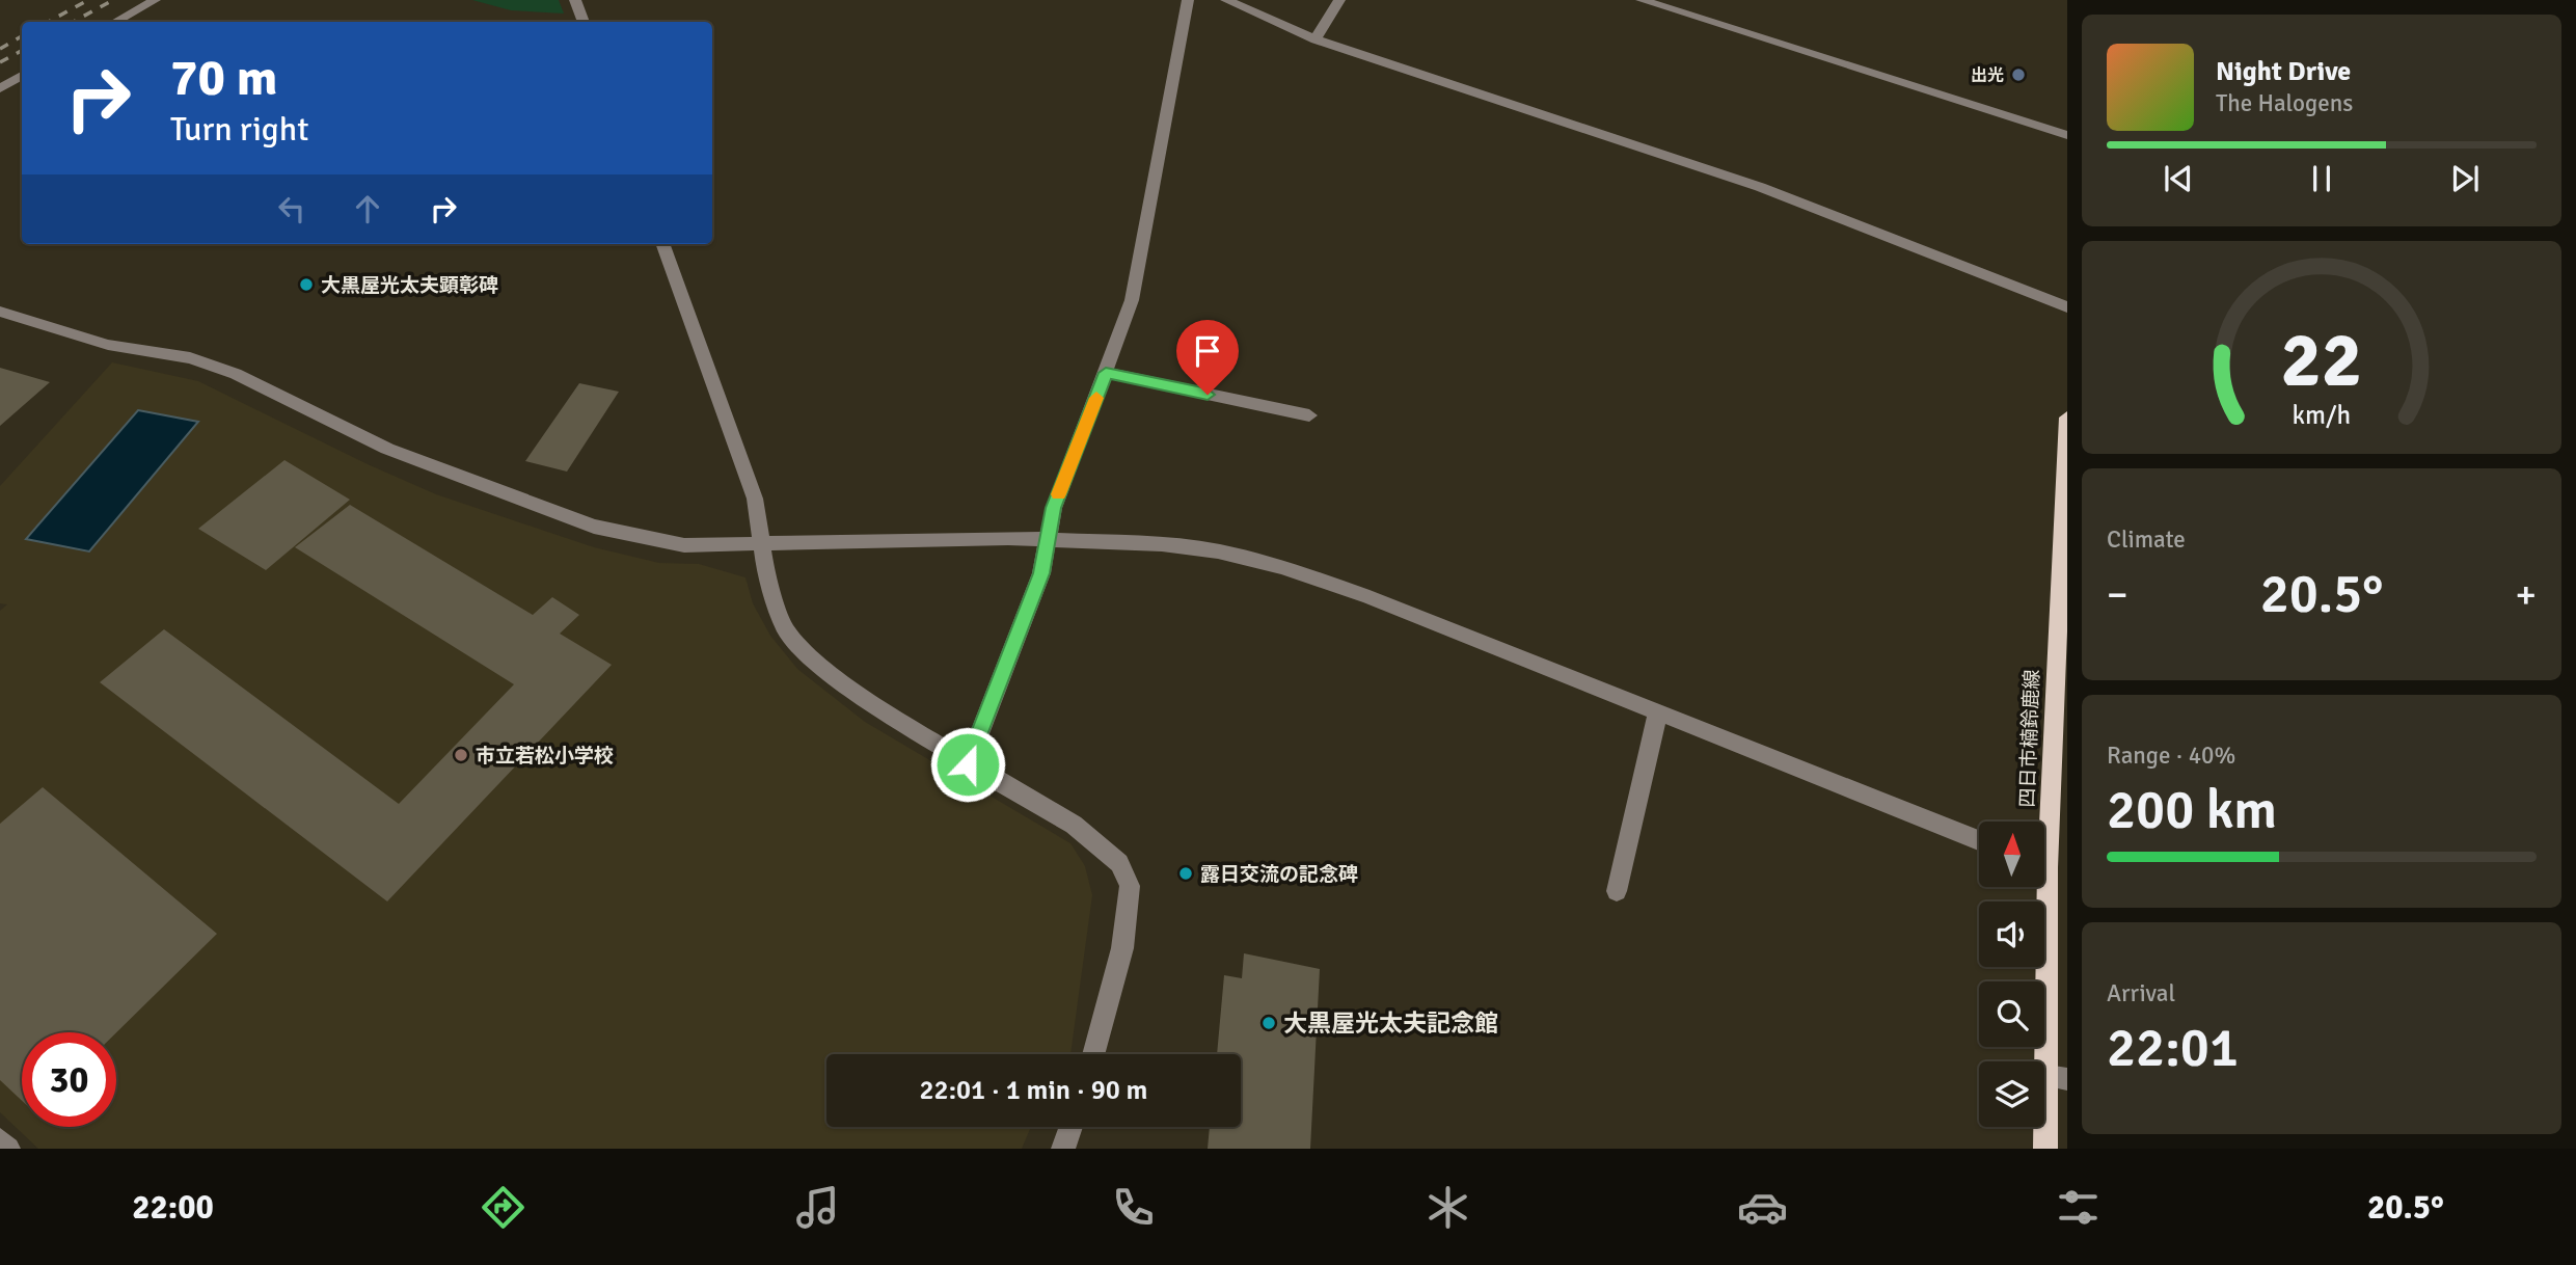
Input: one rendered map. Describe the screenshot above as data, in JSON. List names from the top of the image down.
{
  "streets": {
    "main road": ["四日市楠鈴鹿線"]
  },
  "places": [
    "出光",
    "大黒屋光太夫顕彰碑",
    "市立若松小学校",
    "露日交流の記念碑",
    "大黒屋光太夫記念館"
  ],
  "north": "top",
  "page": {
    "turn": ["70 m", "Turn right"],
    "song": ["Night Drive", "The Halogens"],
    "tile": [
      "Climate",
      ["Range · 40%", "200 km"],
      ["Arrival", "22:01"]
    ],
    "heat": ["−", "20.5°", "+"],
    "limit": "30",
    "trip": "22:01 · 1 min · 90 m",
    "tabs": ["22:00", "20.5°"],
    "gauge": ["22", "km/h"]
  }
}
